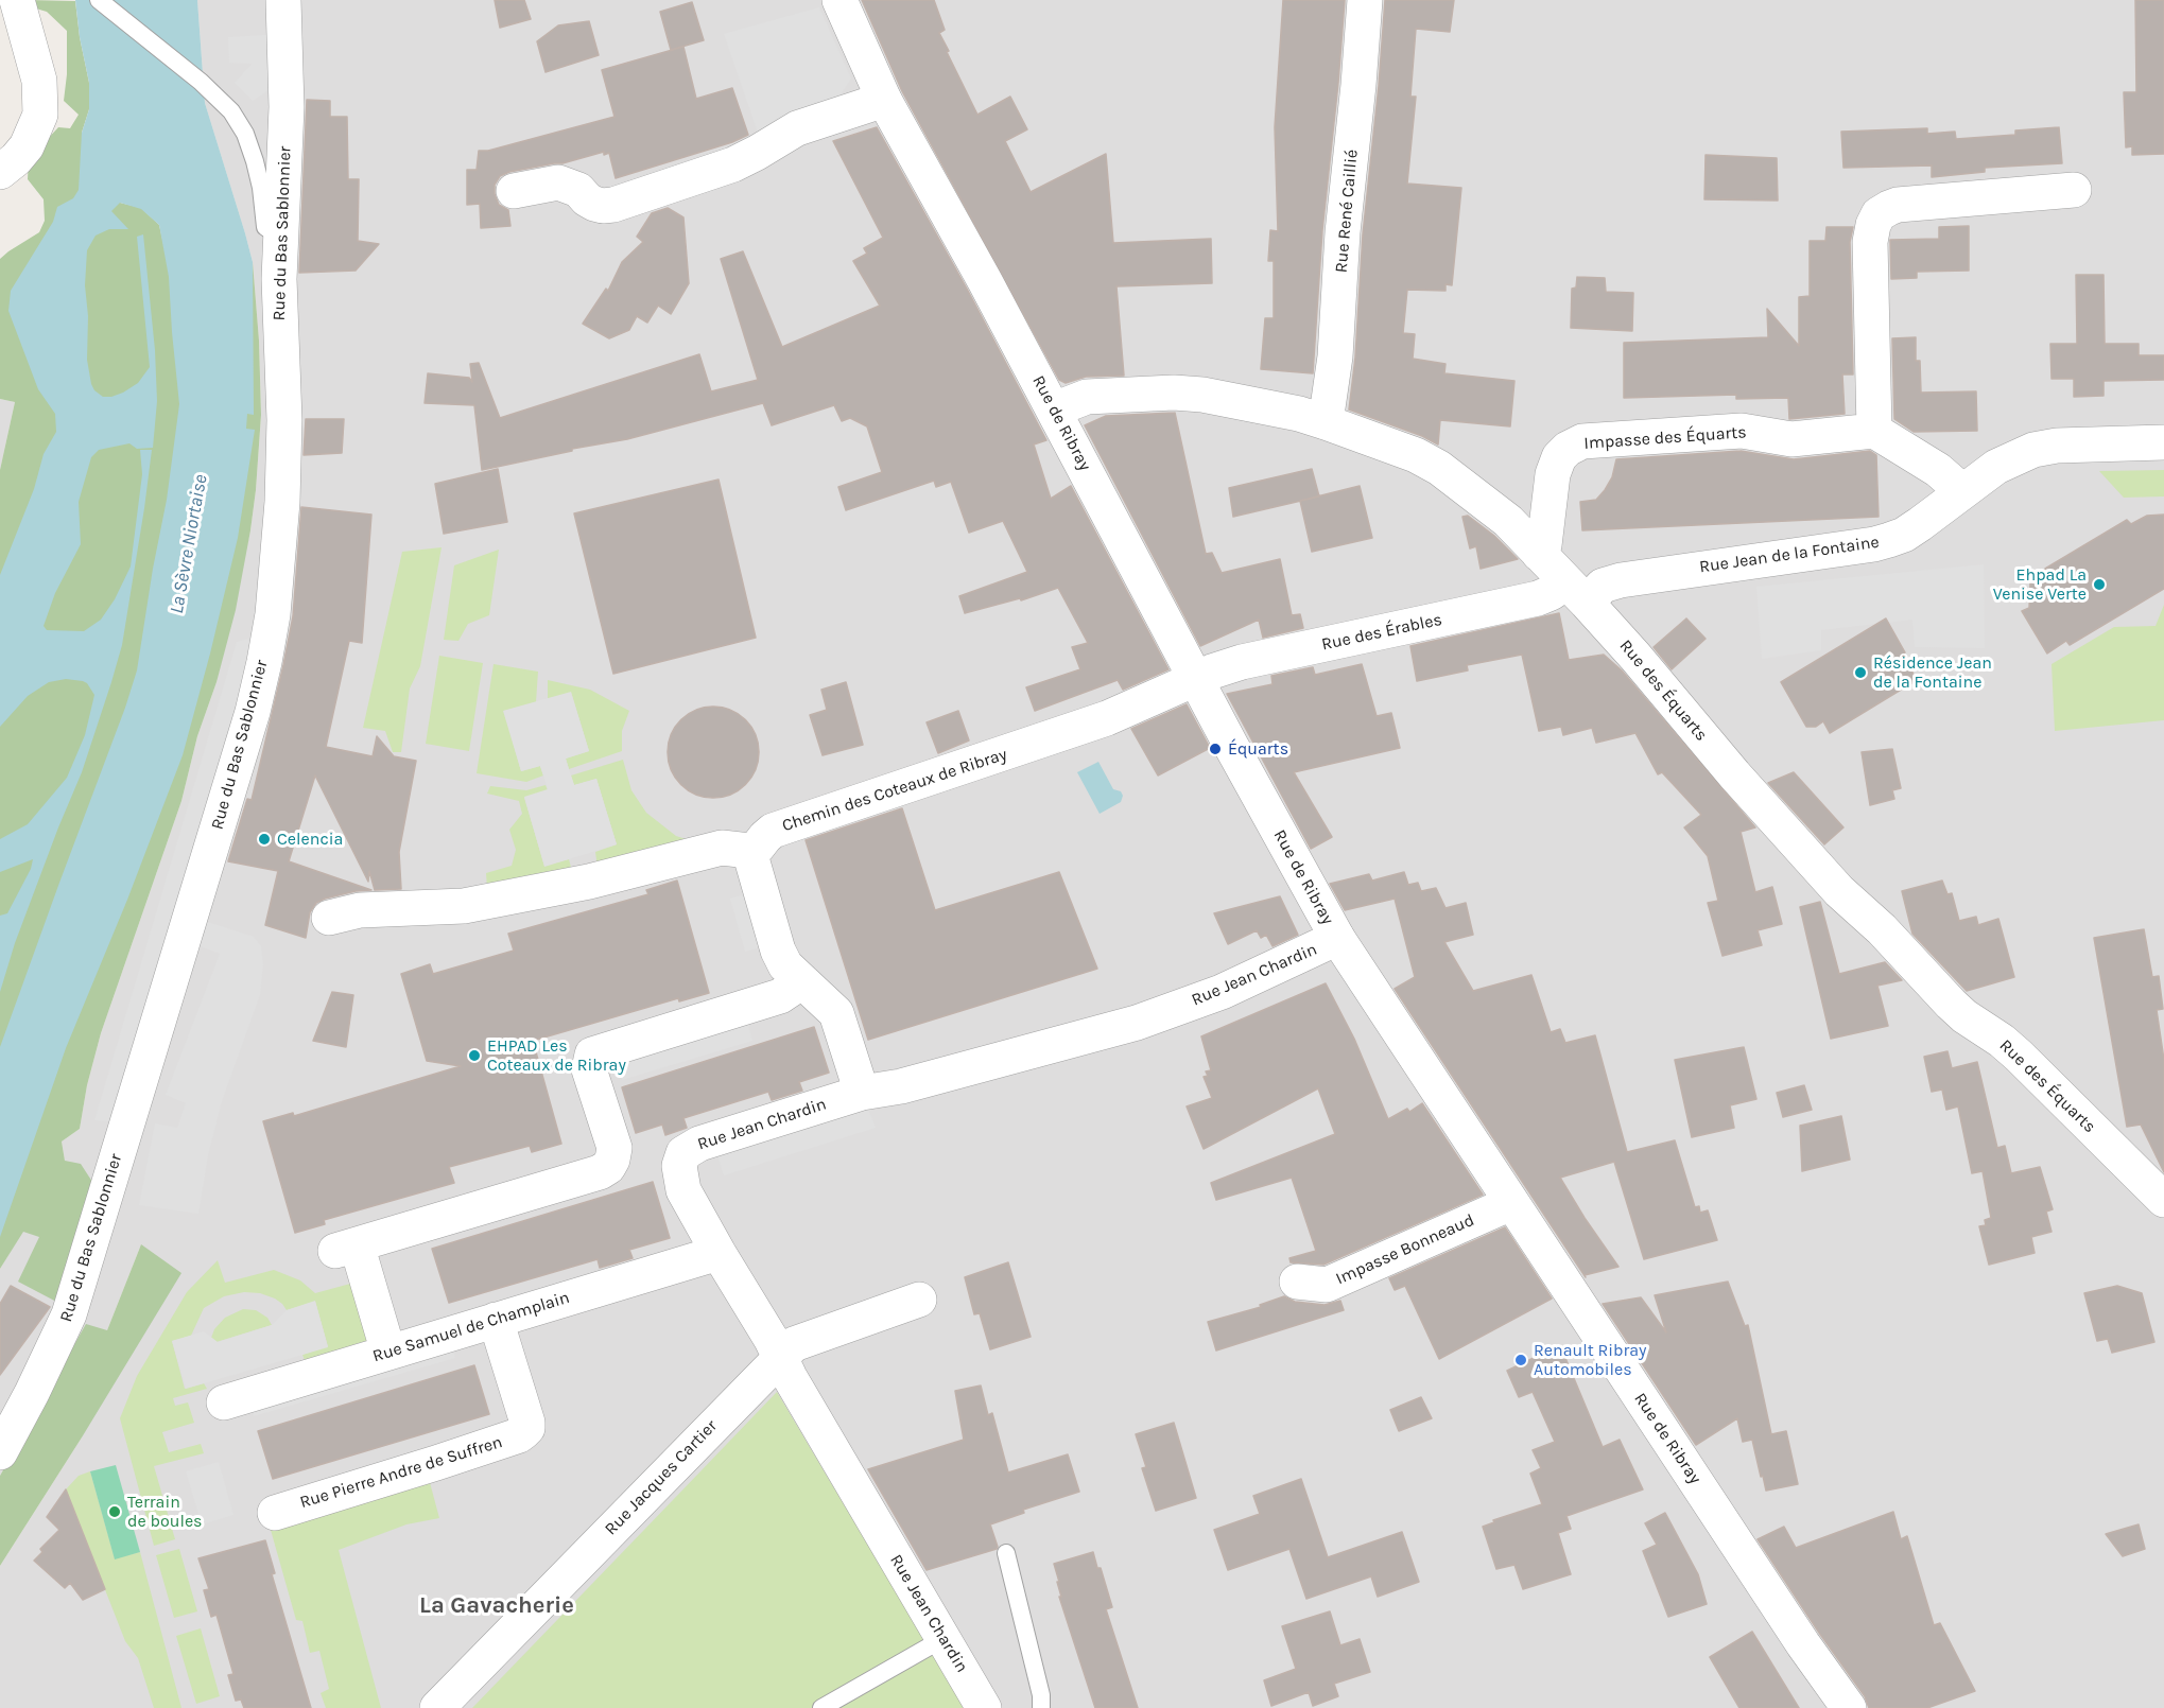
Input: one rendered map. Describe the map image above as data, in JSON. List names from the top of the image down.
{
  "streets": {
    "street": [
      "Rue René Caillié",
      "Rue du Bas Sablonnier",
      "Rue de Ribray",
      "Impasse des Équarts",
      "Rue Jean de la Fontaine",
      "Rue des Érables",
      "Rue des Équarts",
      "Chemin des Coteaux de Ribray",
      "Rue Jean Chardin",
      "Impasse Bonneaud",
      "Rue Samuel de Champlain",
      "Rue Pierre Andre de Suffren",
      "Rue Jacques Cartier"
    ]
  },
  "crossings": [
    ["Rue René Caillié", "Rue des Équarts"],
    ["Rue de Ribray", "Rue des Érables"],
    ["Rue de Ribray", "Rue des Équarts"],
    ["Rue de Ribray", "Chemin des Coteaux de Ribray"],
    ["Rue de Ribray", "Rue Jean Chardin"],
    ["Rue de Ribray", "Impasse Bonneaud"],
    ["Impasse des Équarts", "Rue des Équarts"],
    ["Rue Jean de la Fontaine", "Rue des Érables"],
    ["Rue Jean de la Fontaine", "Rue des Équarts"],
    ["Rue des Érables", "Rue des Équarts"],
    ["Rue des Érables", "Chemin des Coteaux de Ribray"],
    ["Rue Jean Chardin", "Rue Samuel de Champlain"],
    ["Rue Jean Chardin", "Rue Jacques Cartier"],
    ["Rue Samuel de Champlain", "Rue Pierre Andre de Suffren"]
  ],
  "districts": ["La Gavacherie"],
  "water": ["La Sèvre Niortaise"],
  "places": [
    "Ehpad La Venise Verte",
    "Résidence Jean de la Fontaine",
    "Équarts",
    "Celencia",
    "EHPAD Les Coteaux de Ribray",
    "Renault Ribray Automobiles",
    "Terrain de boules"
  ]
}
